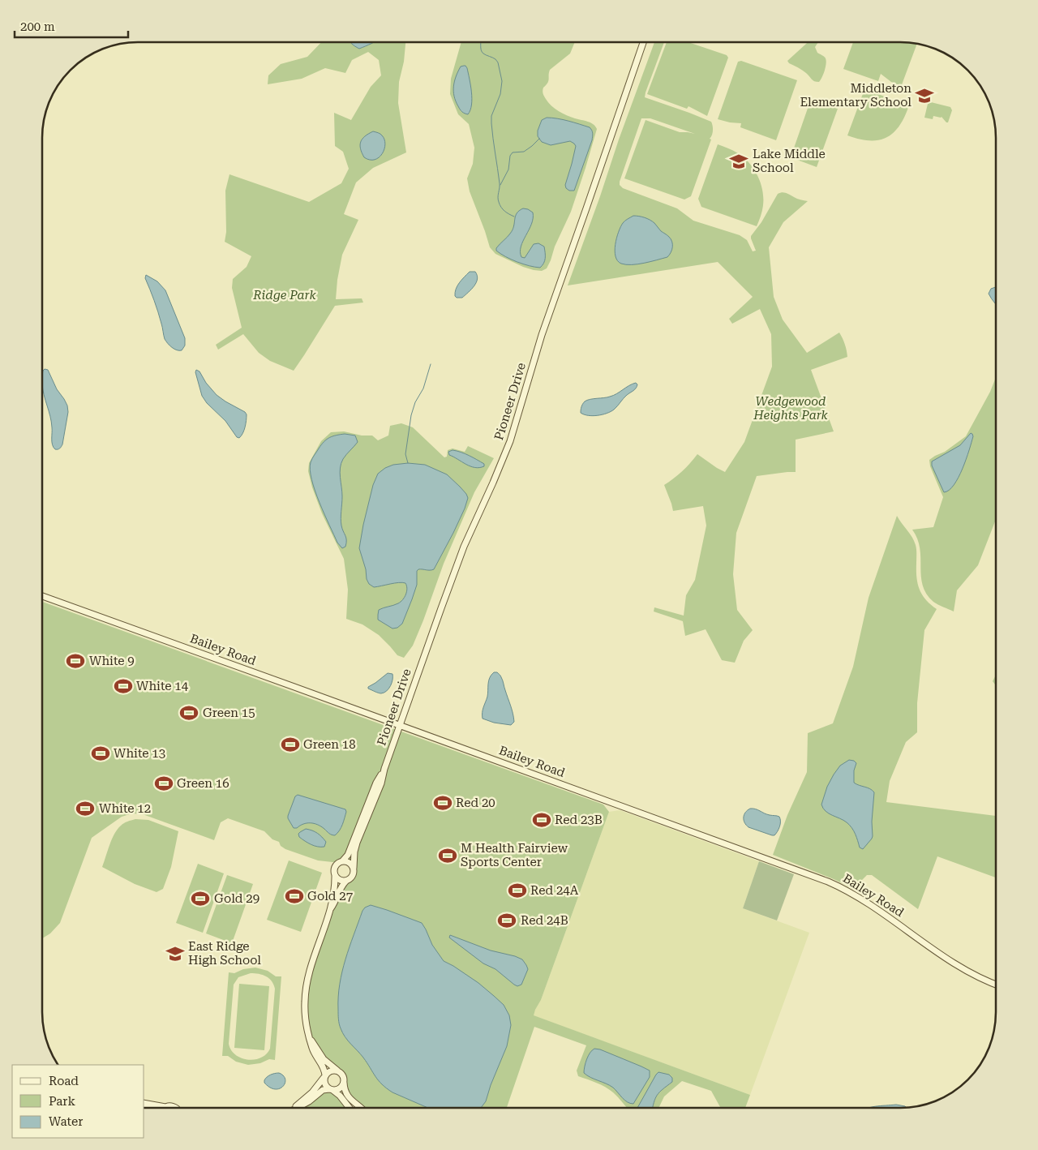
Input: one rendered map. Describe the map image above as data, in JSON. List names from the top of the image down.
{
  "streets": {
    "street": ["Pioneer Drive", "Bailey Road"]
  },
  "crossings": [
    ["Pioneer Drive", "Bailey Road"]
  ],
  "parks": ["Ridge Park", "Wedgewood Heights Park"],
  "places": {
    "school or university": ["Middleton Elementary School", "Lake Middle School", "East Ridge High School"],
    "sports": [
      "White 9",
      "White 14",
      "Green 15",
      "Green 18",
      "White 13",
      "Green 16",
      "Red 20",
      "White 12",
      "Red 23B",
      "M Health Fairview Sports Center",
      "Red 24A",
      "Gold 27",
      "Gold 29",
      "Red 24B"
    ]
  },
  "legend": ["Road", "Park", "Water"],
  "scale_bar": "200 m"
}
